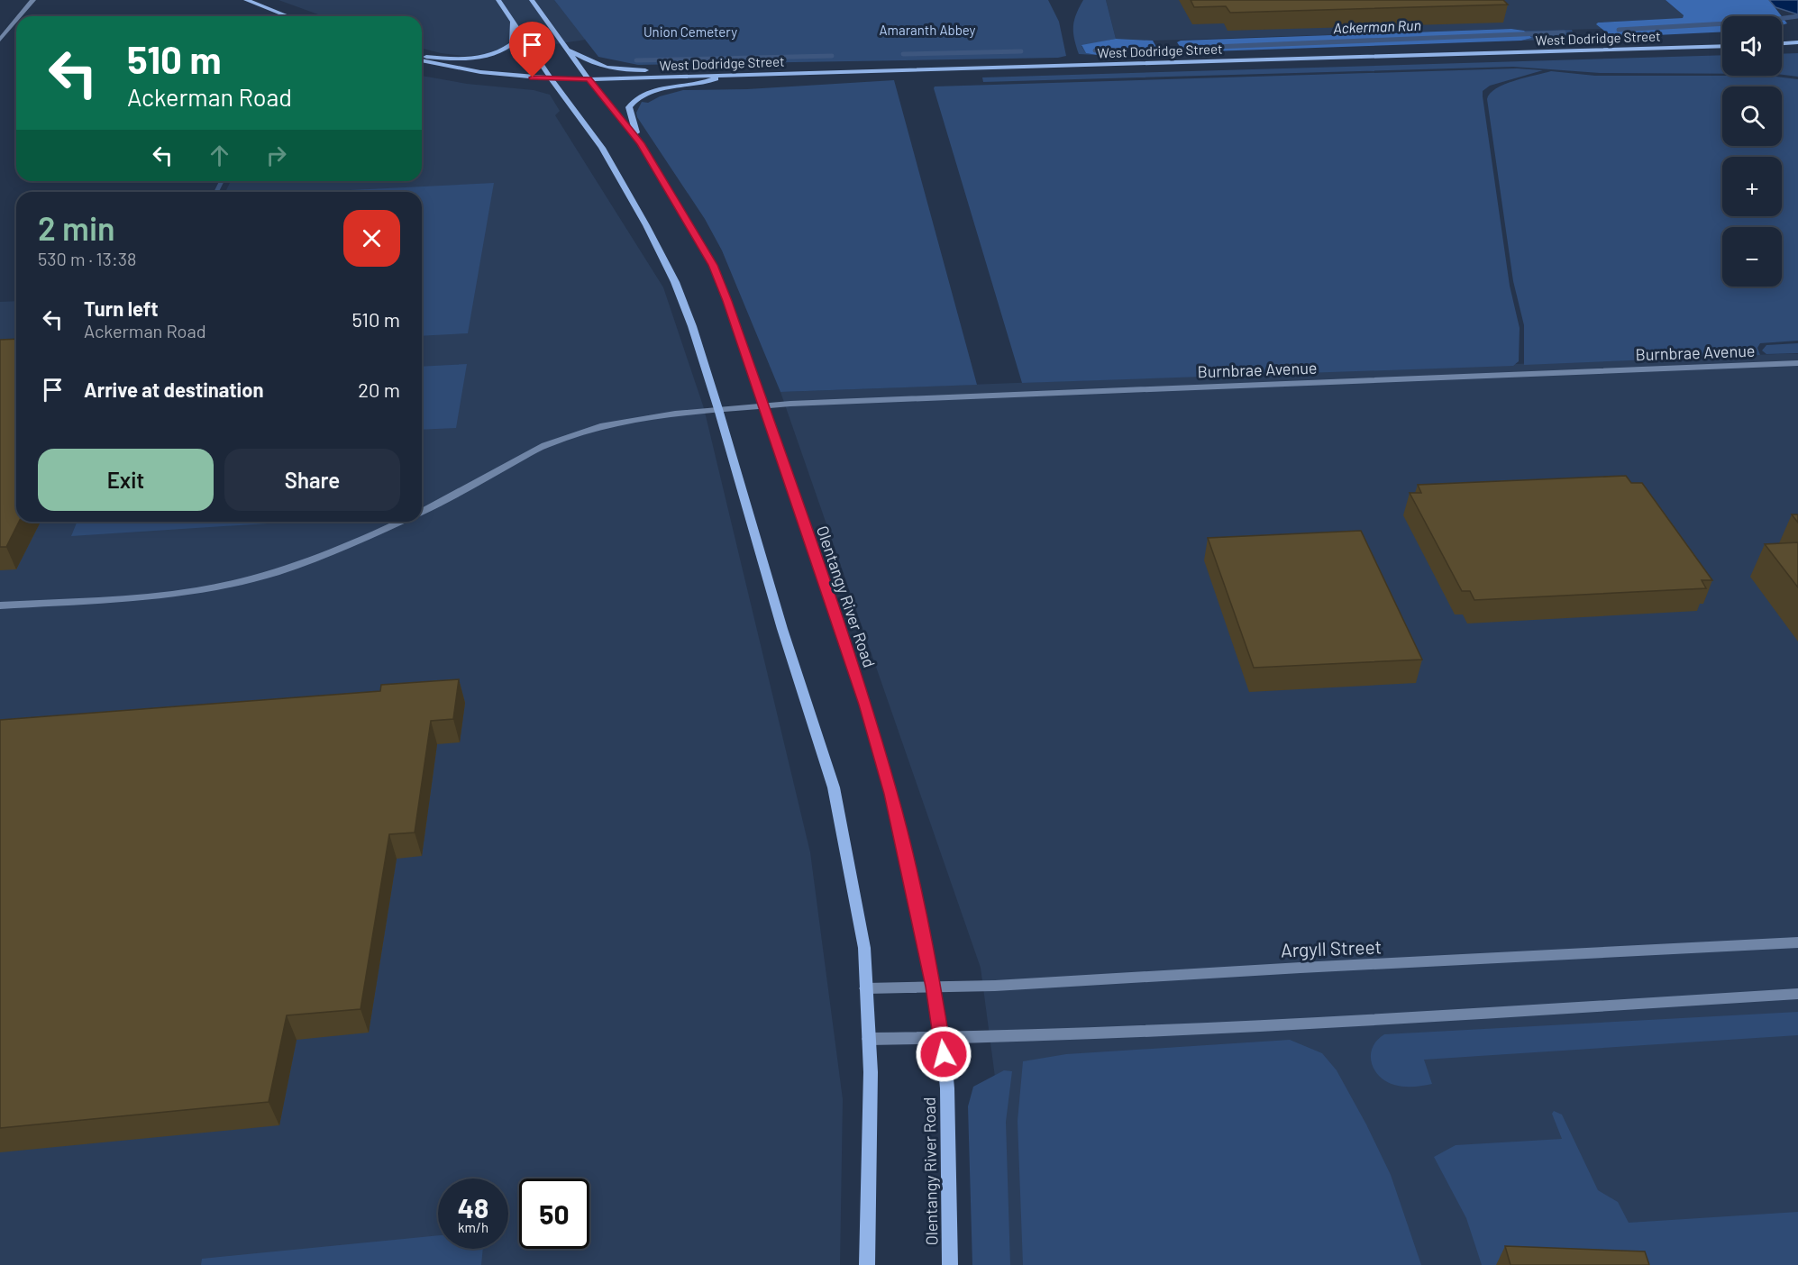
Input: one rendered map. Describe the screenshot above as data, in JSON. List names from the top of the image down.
{
  "streets": {
    "main road": ["West Dodridge Street", "Olentangy River Road"],
    "street": ["Burnbrae Avenue", "Argyll Street"]
  },
  "crossings": [
    ["West Dodridge Street", "Olentangy River Road"],
    ["Burnbrae Avenue", "Olentangy River Road"],
    ["Olentangy River Road", "Argyll Street"]
  ],
  "water": ["Ackerman Run"],
  "parks": ["Amaranth Abbey", "Union Cemetery"],
  "page": {
    "map_buttons": ["+", "−"],
    "turn": ["510 m", "Ackerman Road"],
    "heading": ["2 min", "530 m · 13:38"],
    "list": [
      {
        "name": "Turn left",
        "note": "Ackerman Road",
        "value": "510 m"
      },
      {
        "name": "Arrive at destination",
        "value": "20 m"
      }
    ],
    "buttons": ["Exit", "Share"],
    "speed": "48 km/h",
    "limit": "50"
  }
}
